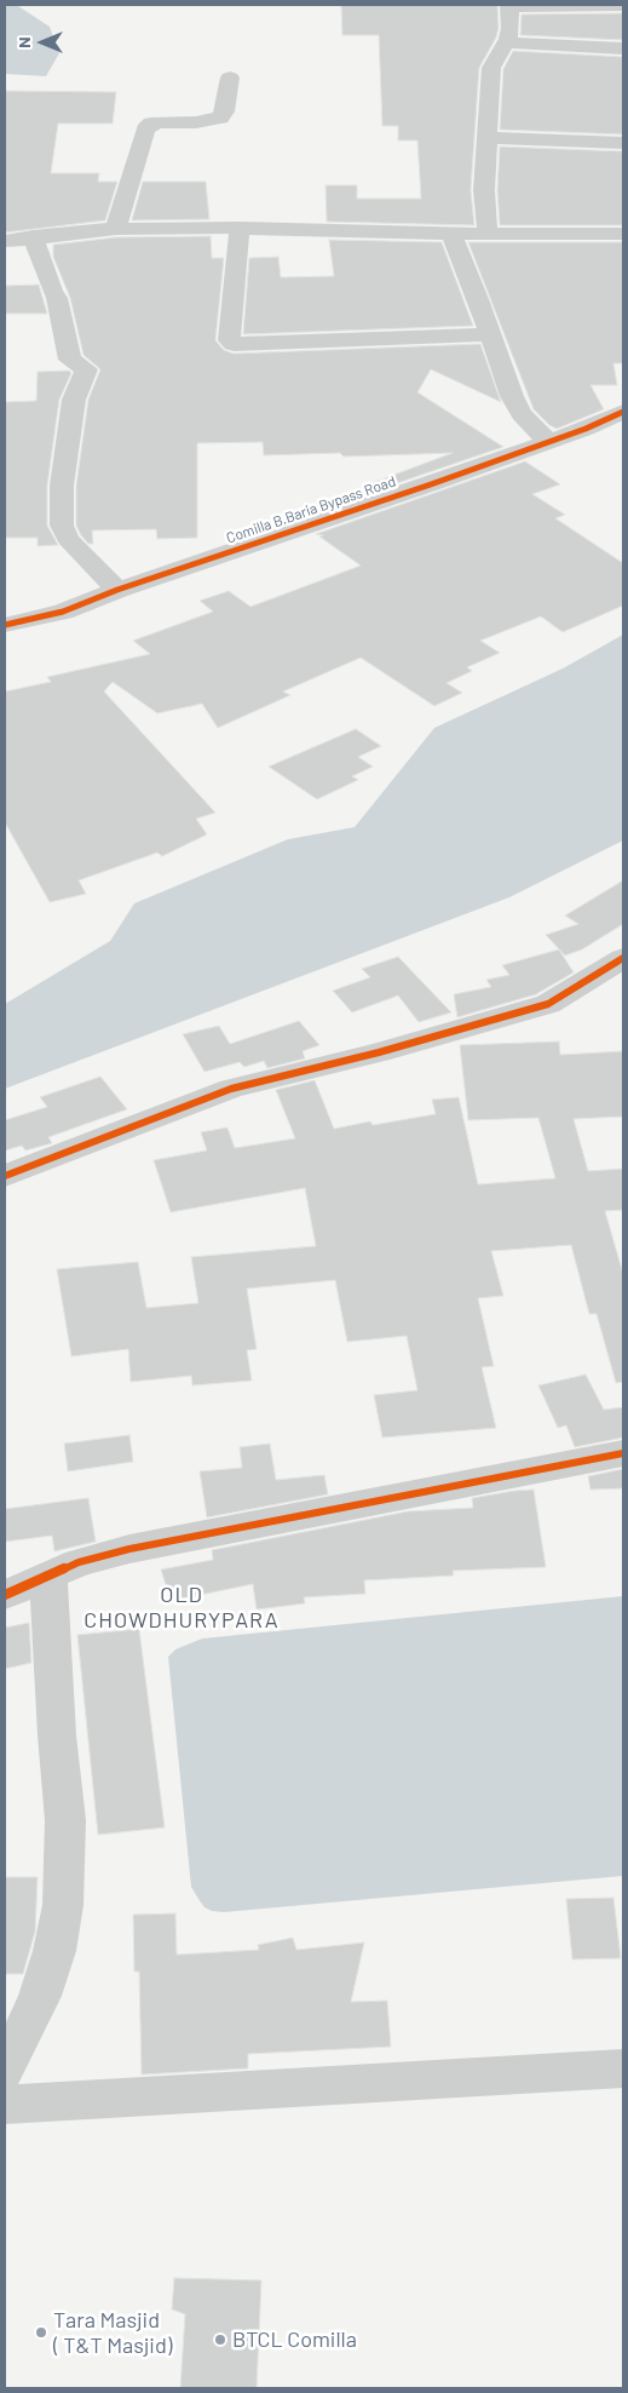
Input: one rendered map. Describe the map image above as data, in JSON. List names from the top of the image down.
{
  "streets": {
    "street": ["Comilla B.Baria Bypass Road"]
  },
  "districts": ["OLD CHOWDHURYPARA"],
  "places": ["Tara Masjid ( T&T Masjid)", "BTCL Comilla"],
  "north": "left"
}
